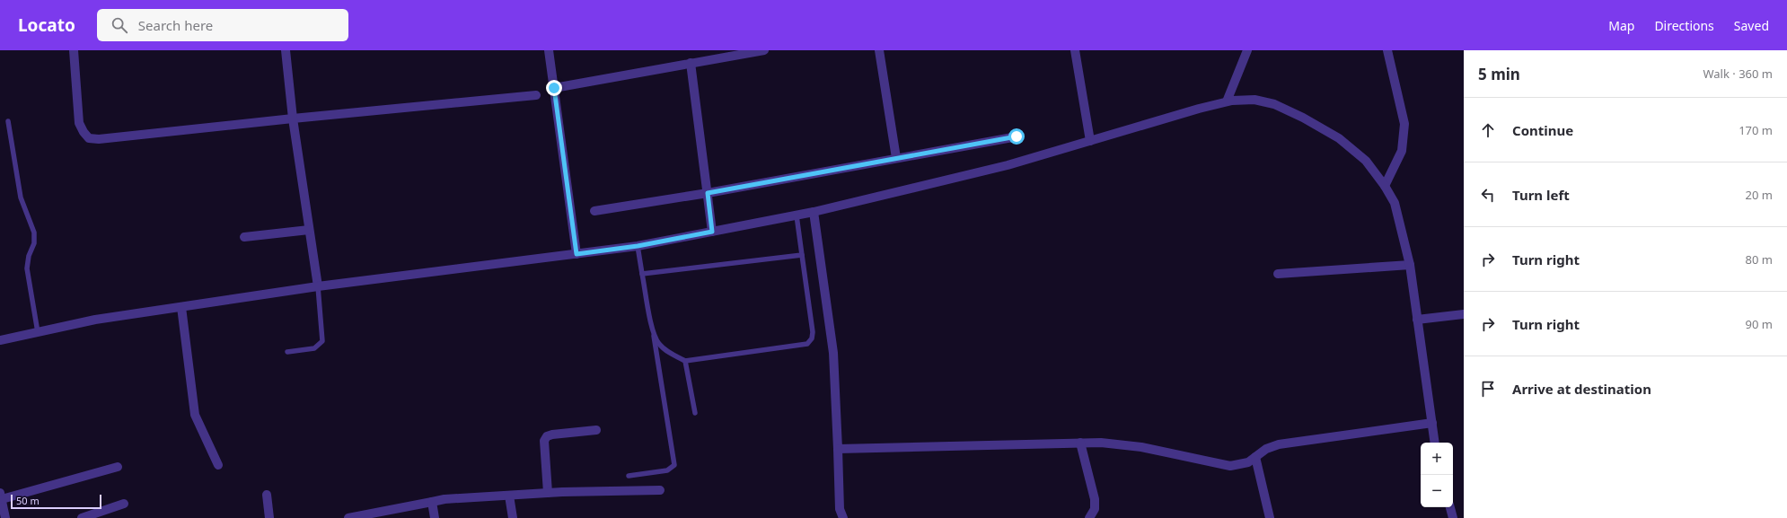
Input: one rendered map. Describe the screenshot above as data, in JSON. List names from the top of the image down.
{
  "scale_bar": "50 m",
  "page": {
    "header": "Locato",
    "search": "Search here",
    "nav": ["Map", "Directions", "Saved"],
    "heading": ["5 min", "Walk · 360 m"],
    "list": [
      ["Continue", "170 m"],
      ["Turn left", "20 m"],
      ["Turn right", "80 m"],
      ["Turn right", "90 m"],
      "Arrive at destination"
    ],
    "map_buttons": ["+", "−"],
    "scale": "50 m"
  }
}
